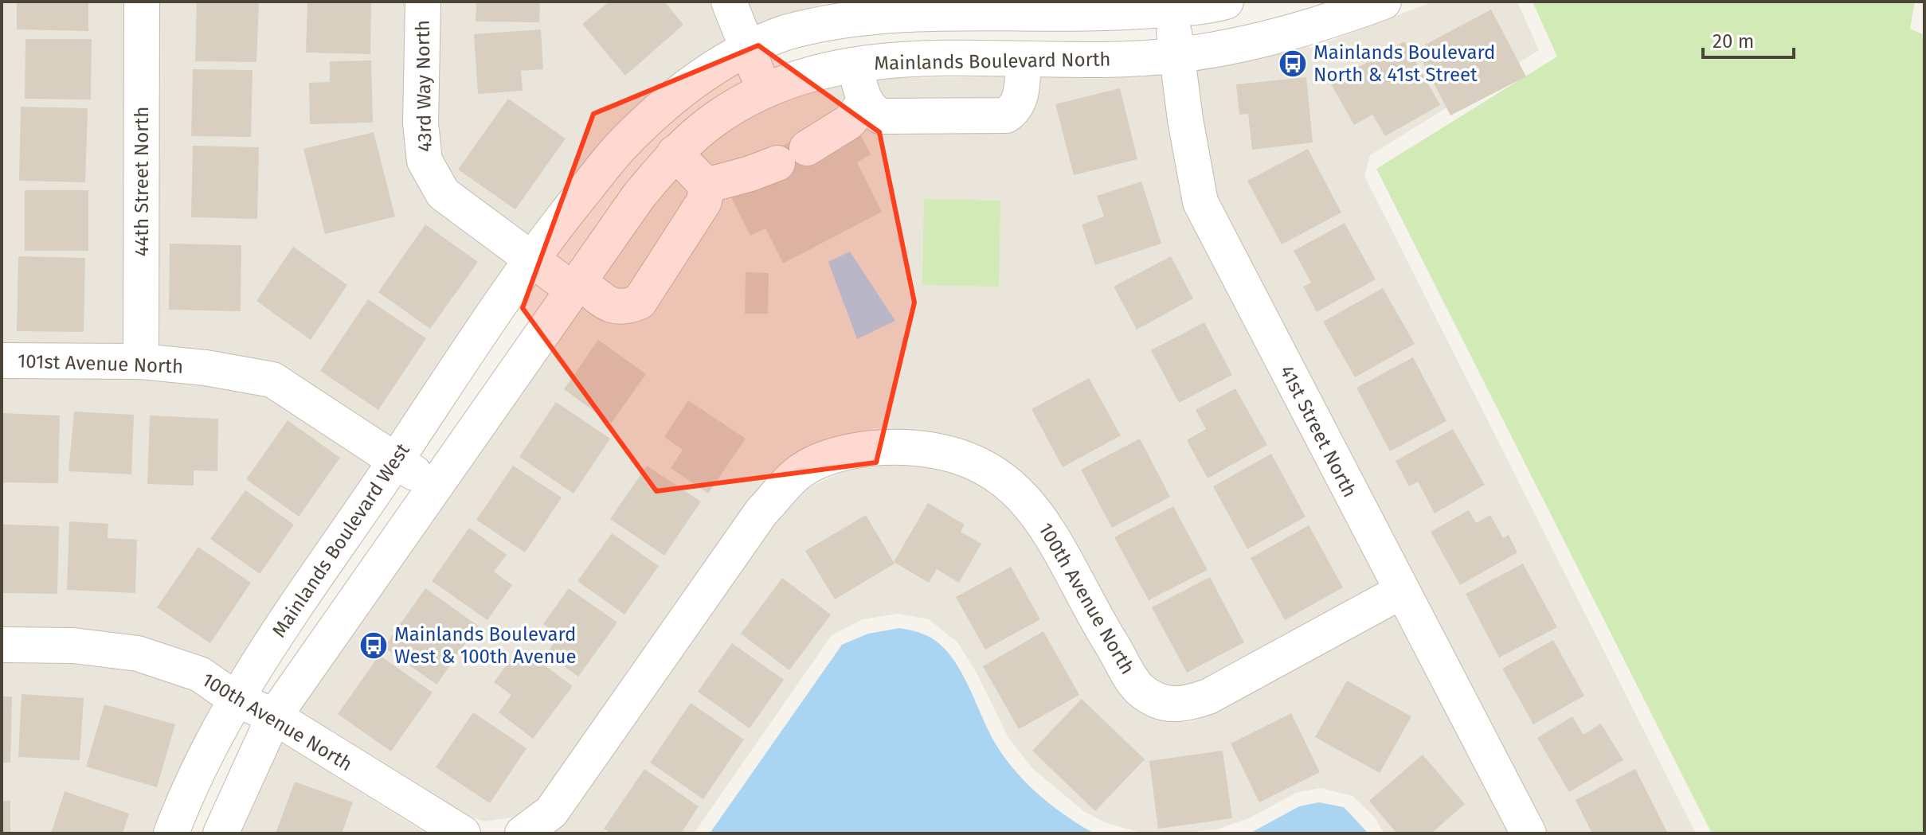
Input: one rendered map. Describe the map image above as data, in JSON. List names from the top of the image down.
{
  "streets": {
    "street": [
      "Mainlands Boulevard North",
      "43rd Way North",
      "44th Street North",
      "101st Avenue North",
      "41st Street North",
      "Mainlands Boulevard West",
      "100th Avenue North"
    ]
  },
  "crossings": [
    ["Mainlands Boulevard North", "43rd Way North"],
    ["Mainlands Boulevard North", "41st Street North"],
    ["43rd Way North", "Mainlands Boulevard West"],
    ["44th Street North", "101st Avenue North"],
    ["101st Avenue North", "Mainlands Boulevard West"],
    ["41st Street North", "100th Avenue North"],
    ["Mainlands Boulevard West", "100th Avenue North"]
  ],
  "places": {
    "bus stop": ["Mainlands Boulevard North & 41st Street", "Mainlands Boulevard West & 100th Avenue"]
  },
  "scale_bar": "20 m"
}
